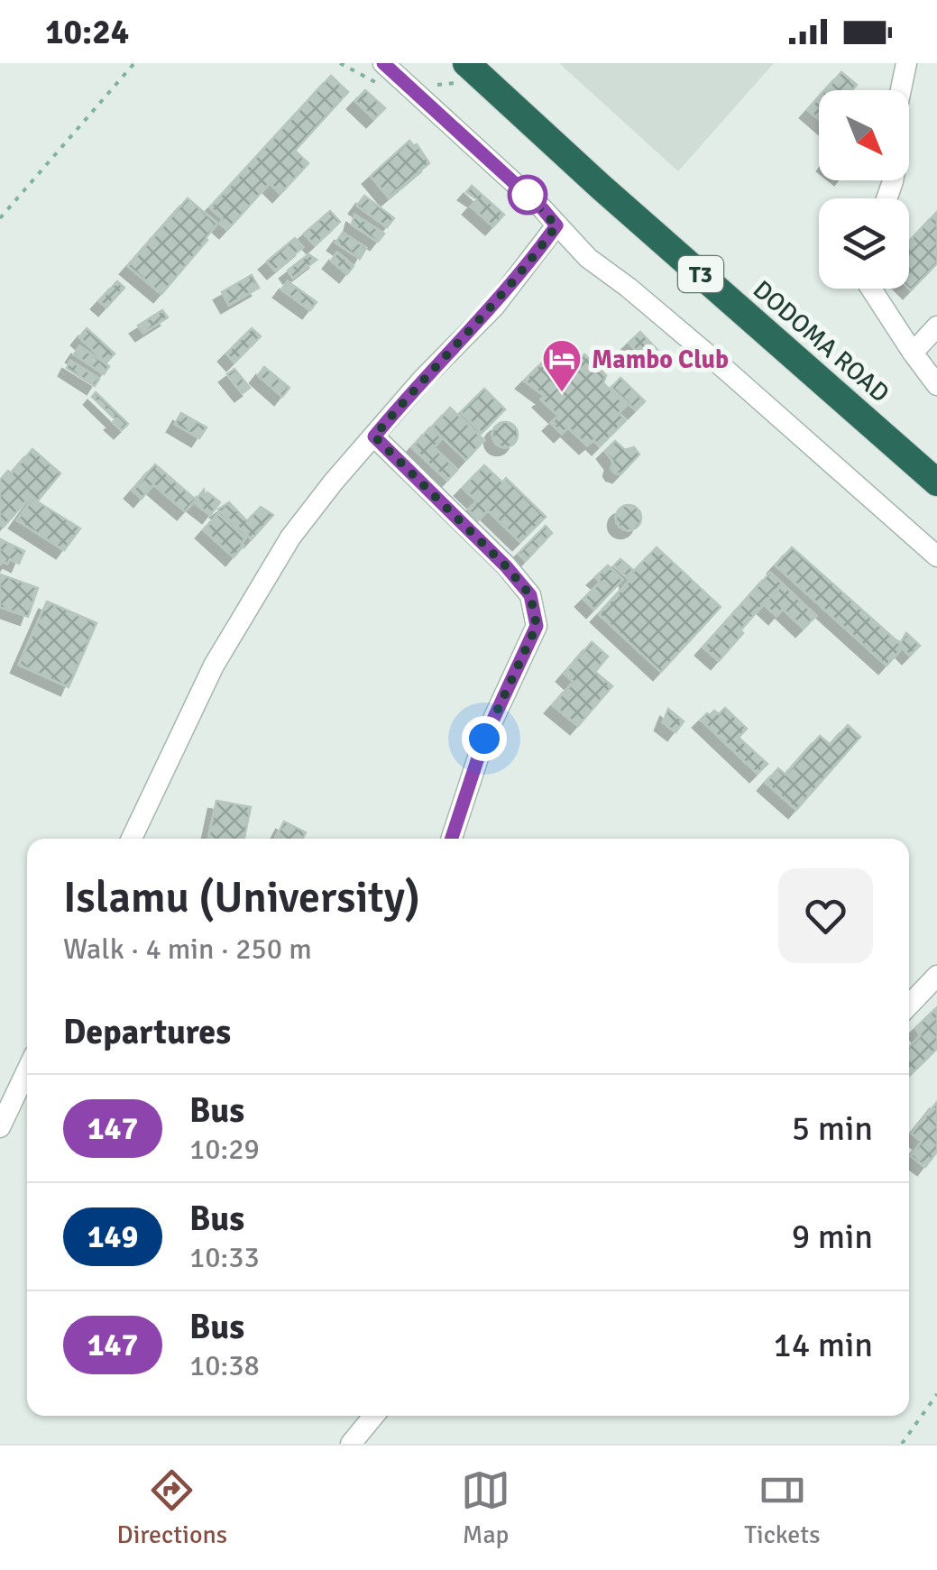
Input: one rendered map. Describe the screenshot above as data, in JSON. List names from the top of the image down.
{
  "streets": {
    "highway": ["T3", "DODOMA ROAD"]
  },
  "places": {
    "hotel": ["Mambo Club"]
  },
  "lines": ["bus line 147"],
  "north": "bottom right",
  "page": {
    "status": "10:24",
    "heading": [
      ["Islamu (University)", "Walk · 4 min · 250 m"],
      "Departures"
    ],
    "list": [
      {
        "mark": "147",
        "name": "Bus",
        "note": "10:29",
        "value": "5 min"
      },
      {
        "mark": "149",
        "name": "Bus",
        "note": "10:33",
        "value": "9 min"
      },
      {
        "mark": "147",
        "name": "Bus",
        "note": "10:38",
        "value": "14 min"
      }
    ],
    "tabs": ["Directions", "Map", "Tickets"]
  }
}
